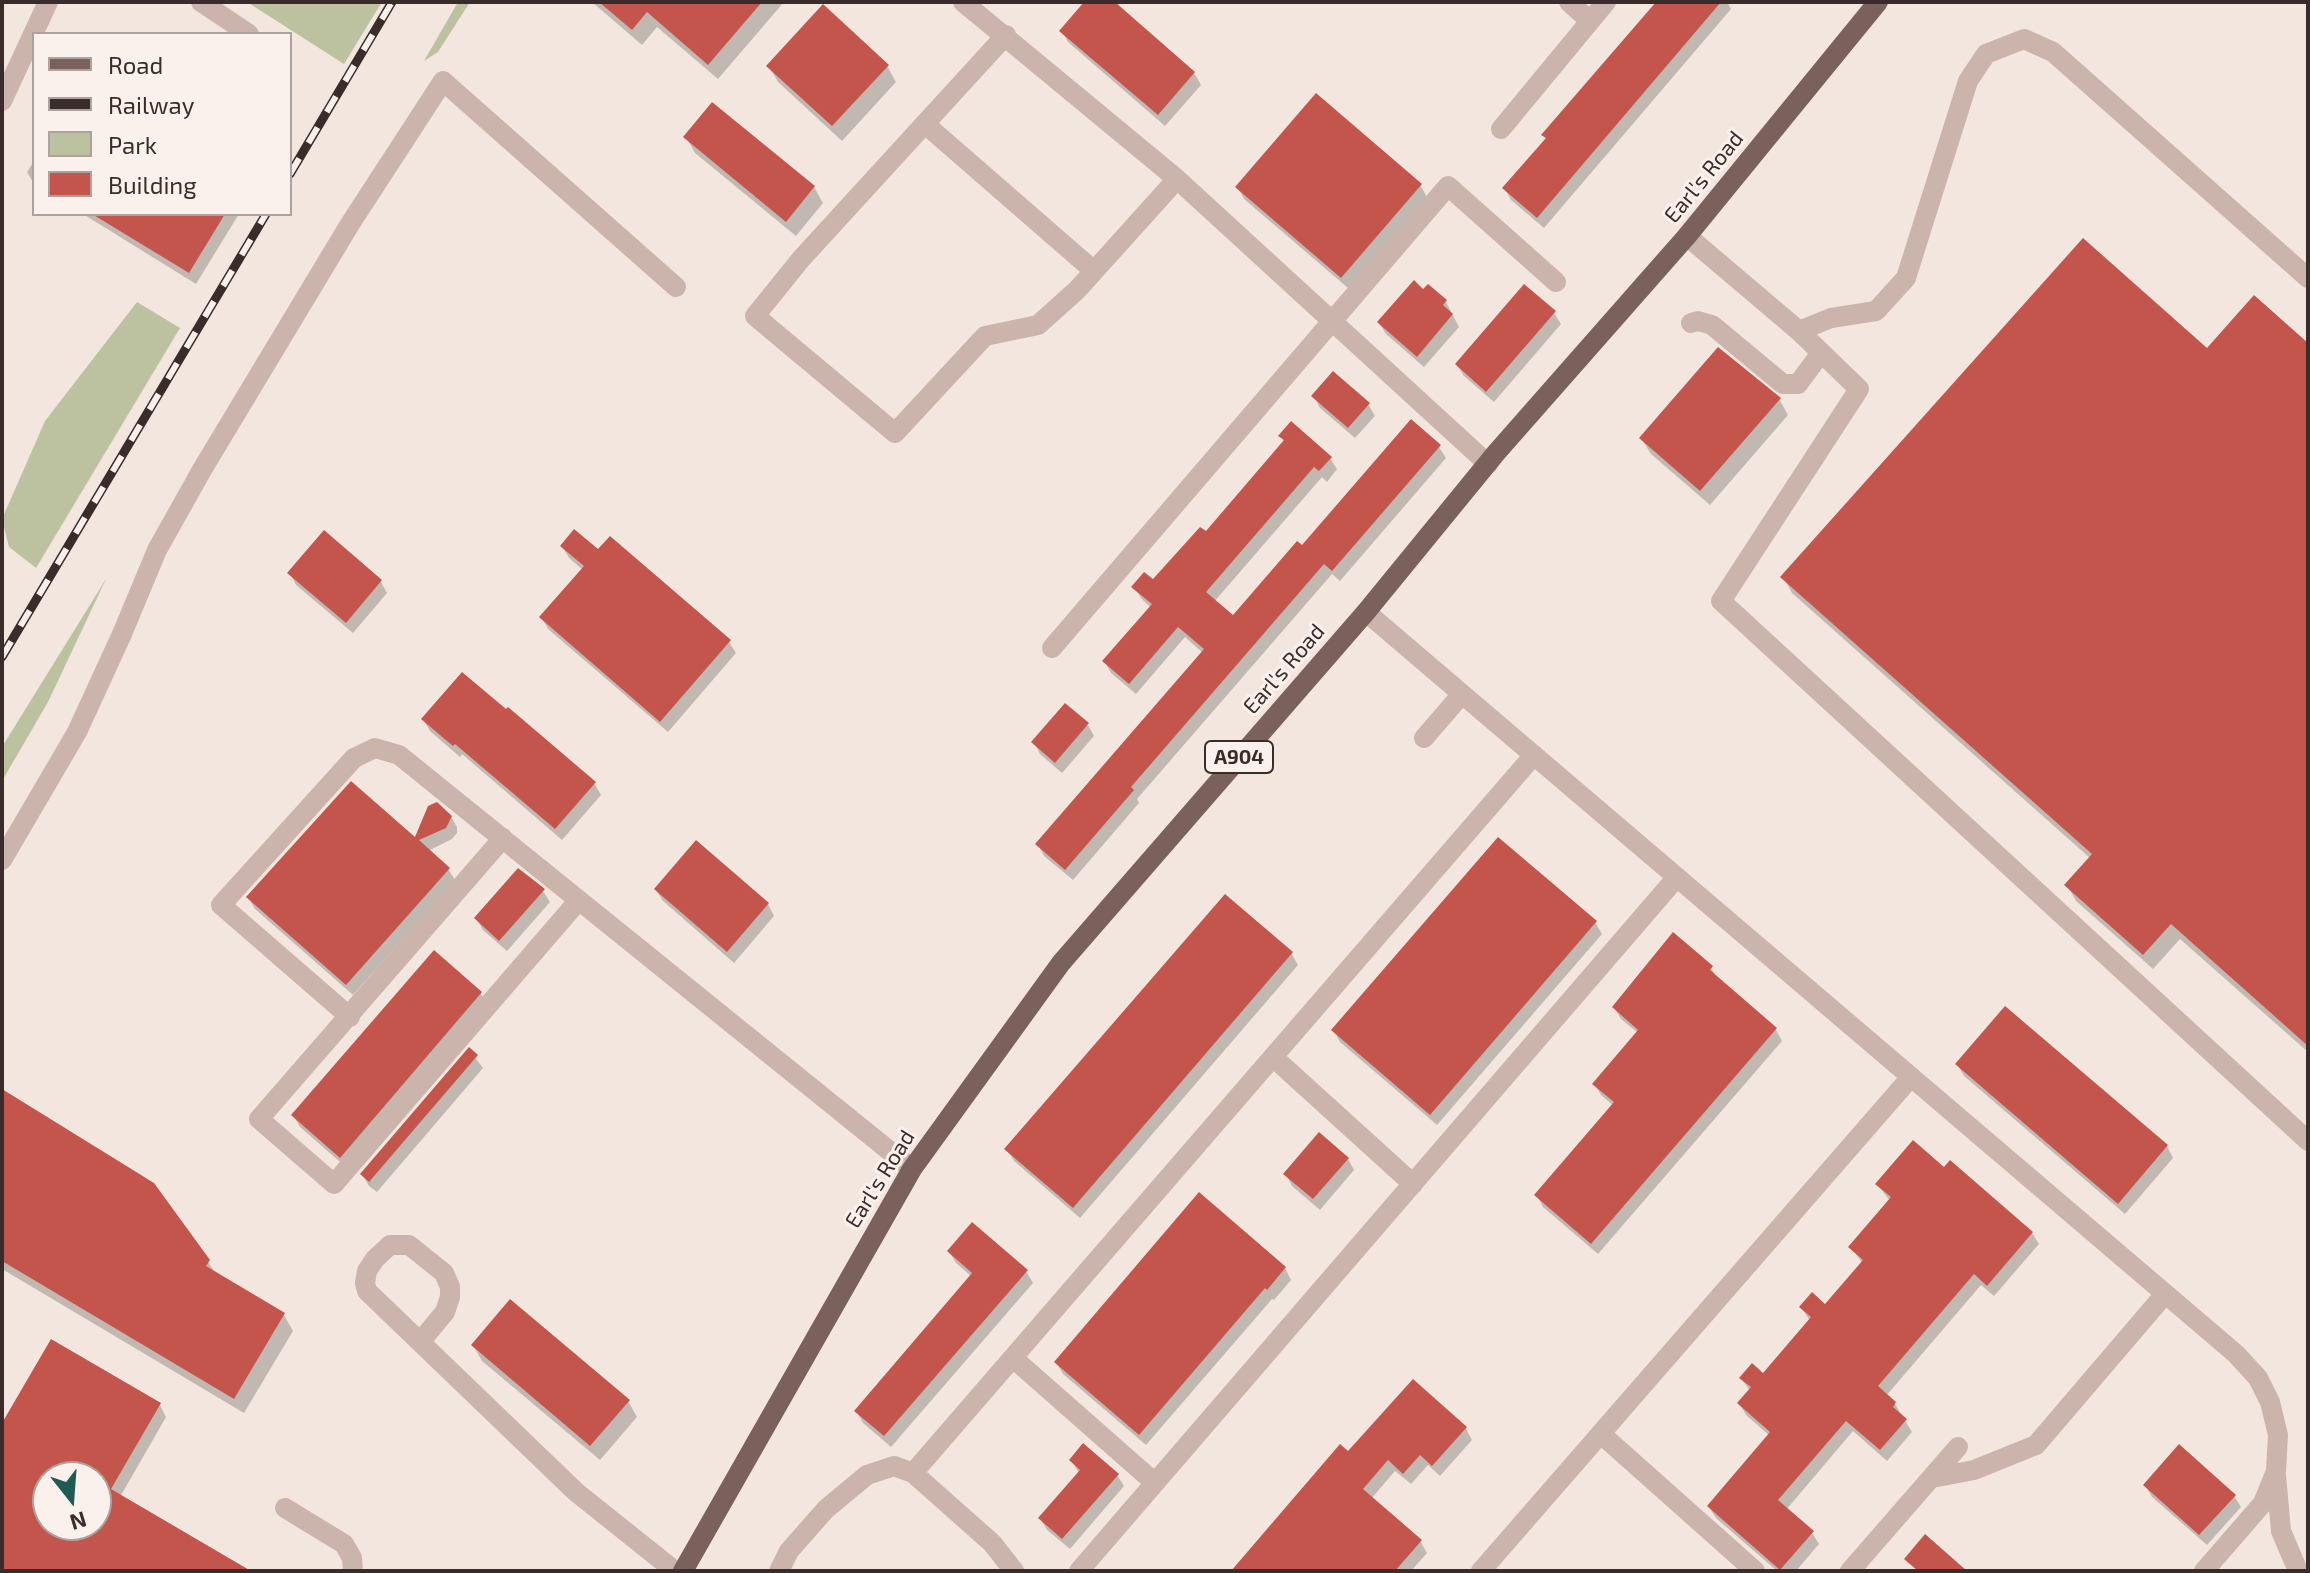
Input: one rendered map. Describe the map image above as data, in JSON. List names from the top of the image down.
{
  "streets": {
    "main road": ["Earl's Road", "A904"]
  },
  "legend": [
    "Road",
    "Railway",
    "Park",
    "Building"
  ],
  "north": "bottom"
}
